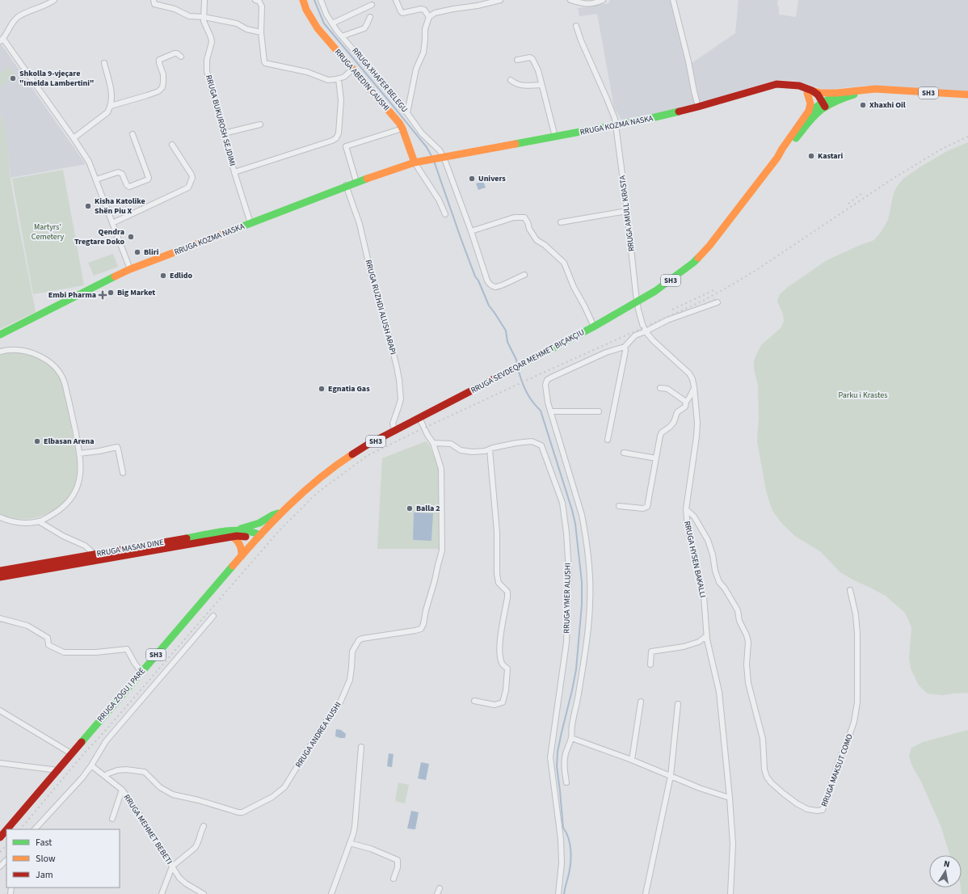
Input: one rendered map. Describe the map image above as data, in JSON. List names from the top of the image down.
{
  "streets": {
    "main road": [
      "RRUGA ABEDIN CAUSHI",
      "SH3",
      "RRUGA KOZMA NASKA",
      "RRUGA SEVDEQAR MEHMET BIÇAKÇIU",
      "RRUGA MASAN DINE",
      "RRUGA ZOGU I PARË"
    ],
    "street": [
      "RRUGA XHAFER BELEGU",
      "RRUGA BUKUROSH SEJDIMI",
      "RRUGA AMULL KRASTA",
      "RRUGA RUZHDI ALUSH ARAPI",
      "RRUGA HYSEN BAKALLI",
      "RRUGA YMER ALUSHI",
      "RRUGA ANDREA KUSHI",
      "RRUGA MAKSUT COMO",
      "RRUGA MEHMET BEBETI"
    ]
  },
  "crossings": [
    ["RRUGA ABEDIN CAUSHI", "RRUGA KOZMA NASKA"],
    ["RRUGA XHAFER BELEGU", "RRUGA KOZMA NASKA"],
    ["SH3", "RRUGA KOZMA NASKA"],
    ["SH3", "RRUGA SEVDEQAR MEHMET BIÇAKÇIU"],
    ["RRUGA BUKUROSH SEJDIMI", "RRUGA KOZMA NASKA"],
    ["RRUGA KOZMA NASKA", "RRUGA AMULL KRASTA"],
    ["RRUGA KOZMA NASKA", "RRUGA RUZHDI ALUSH ARAPI"],
    ["RRUGA AMULL KRASTA", "RRUGA SEVDEQAR MEHMET BIÇAKÇIU"],
    ["RRUGA AMULL KRASTA", "RRUGA HYSEN BAKALLI"],
    ["RRUGA RUZHDI ALUSH ARAPI", "RRUGA SEVDEQAR MEHMET BIÇAKÇIU"],
    ["RRUGA SEVDEQAR MEHMET BIÇAKÇIU", "RRUGA MASAN DINE"],
    ["RRUGA SEVDEQAR MEHMET BIÇAKÇIU", "RRUGA HYSEN BAKALLI"],
    ["RRUGA SEVDEQAR MEHMET BIÇAKÇIU", "RRUGA ZOGU I PARË"],
    ["RRUGA MASAN DINE", "RRUGA ZOGU I PARË"],
    ["RRUGA HYSEN BAKALLI", "RRUGA MAKSUT COMO"],
    ["RRUGA YMER ALUSHI", "RRUGA ANDREA KUSHI"],
    ["RRUGA ANDREA KUSHI", "RRUGA MEHMET BEBETI"]
  ],
  "parks": ["Martyrs' Cemetery", "Parku i Krastes"],
  "places": {
    "other": [
      "Shkolla 9-vjeçare \"Imelda Lambertini\"",
      "Xhaxhi Oil",
      "Kastari",
      "Univers",
      "Kisha Katolike Shën Piu X",
      "Qendra Tregtare Doko",
      "Bliri",
      "Edlido",
      "Big Market",
      "Egnatia Gas",
      "Elbasan Arena",
      "Balla 2"
    ],
    "health": ["Embi Pharma"]
  },
  "legend": ["Fast", "Slow", "Jam"],
  "north": "top"
}
